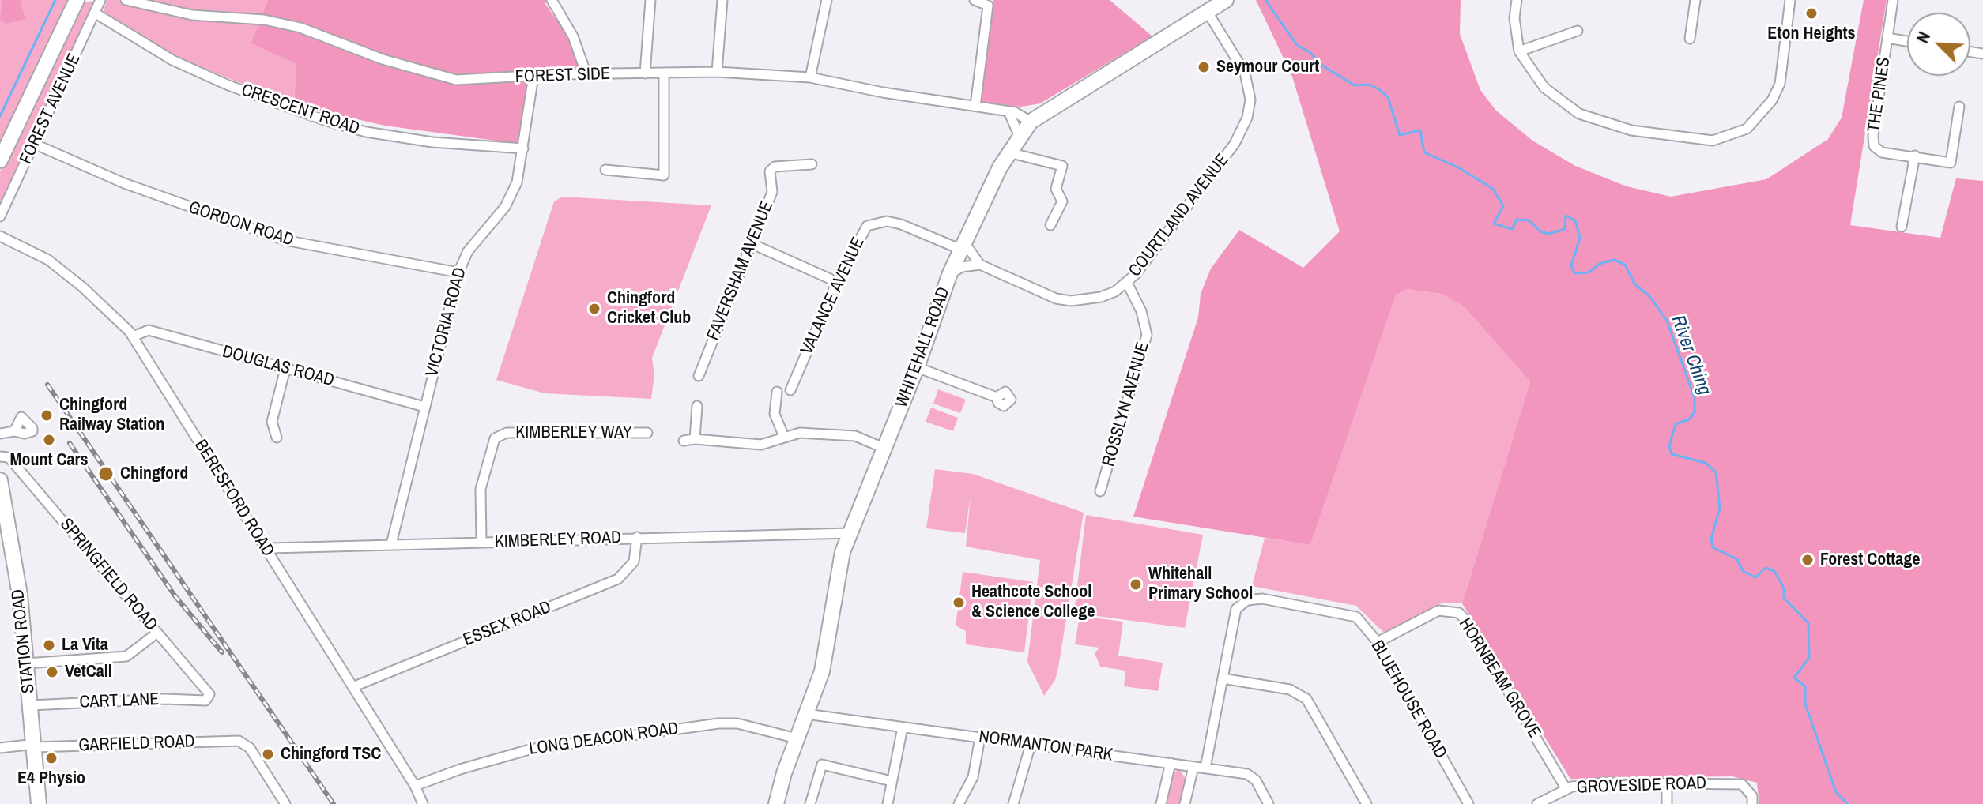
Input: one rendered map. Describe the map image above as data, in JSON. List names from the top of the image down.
{
  "streets": {
    "main road": ["WHITEHALL ROAD", "STATION ROAD"],
    "street": [
      "FOREST SIDE",
      "THE PINES",
      "FOREST AVENUE",
      "CRESCENT ROAD",
      "COURTLAND AVENUE",
      "GORDON ROAD",
      "FAVERSHAM AVENUE",
      "VALANCE AVENUE",
      "VICTORIA ROAD",
      "DOUGLAS ROAD",
      "ROSSLYN AVENUE",
      "KIMBERLEY WAY",
      "BERESFORD ROAD",
      "KIMBERLEY ROAD",
      "SPRINGFIELD ROAD",
      "ESSEX ROAD",
      "HORNBEAM GROVE",
      "BLUEHOUSE ROAD",
      "CART LANE",
      "LONG DEACON ROAD",
      "GARFIELD ROAD",
      "NORMANTON PARK",
      "GROVESIDE ROAD"
    ]
  },
  "crossings": [
    ["FOREST SIDE", "VICTORIA ROAD"],
    ["FOREST SIDE", "WHITEHALL ROAD"],
    ["FOREST AVENUE", "CRESCENT ROAD"],
    ["FOREST AVENUE", "GORDON ROAD"],
    ["CRESCENT ROAD", "VICTORIA ROAD"],
    ["COURTLAND AVENUE", "WHITEHALL ROAD"],
    ["COURTLAND AVENUE", "ROSSLYN AVENUE"],
    ["GORDON ROAD", "VICTORIA ROAD"],
    ["VALANCE AVENUE", "WHITEHALL ROAD"],
    ["VICTORIA ROAD", "DOUGLAS ROAD"],
    ["VICTORIA ROAD", "KIMBERLEY ROAD"],
    ["WHITEHALL ROAD", "KIMBERLEY ROAD"],
    ["WHITEHALL ROAD", "LONG DEACON ROAD"],
    ["WHITEHALL ROAD", "NORMANTON PARK"],
    ["DOUGLAS ROAD", "BERESFORD ROAD"],
    ["KIMBERLEY WAY", "KIMBERLEY ROAD"],
    ["BERESFORD ROAD", "KIMBERLEY ROAD"],
    ["BERESFORD ROAD", "ESSEX ROAD"],
    ["BERESFORD ROAD", "LONG DEACON ROAD"],
    ["KIMBERLEY ROAD", "ESSEX ROAD"],
    ["SPRINGFIELD ROAD", "CART LANE"],
    ["STATION ROAD", "CART LANE"],
    ["STATION ROAD", "GARFIELD ROAD"],
    ["HORNBEAM GROVE", "BLUEHOUSE ROAD"],
    ["HORNBEAM GROVE", "GROVESIDE ROAD"],
    ["BLUEHOUSE ROAD", "NORMANTON PARK"]
  ],
  "water": ["River Ching"],
  "places": [
    "Eton Heights",
    "Seymour Court",
    "Chingford Cricket Club",
    "Chingford Railway Station",
    "Mount Cars",
    "Chingford",
    "Forest Cottage",
    "Whitehall Primary School",
    "Heathcote School & Science College",
    "La Vita",
    "VetCall",
    "Chingford TSC",
    "E4 Physio"
  ],
  "north": "top left"
}
